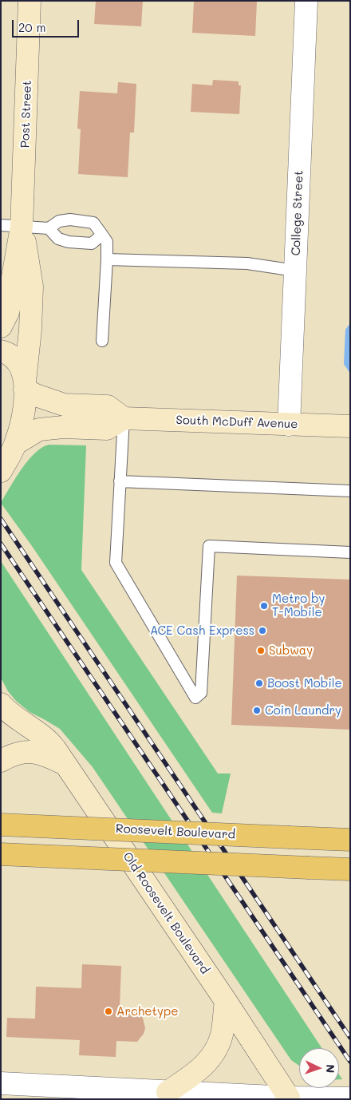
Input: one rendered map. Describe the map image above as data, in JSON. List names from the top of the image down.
{
  "streets": {
    "highway": ["Roosevelt Boulevard"],
    "main road": ["Post Street", "South McDuff Avenue", "Old Roosevelt Boulevard"],
    "street": ["College Street"]
  },
  "crossings": [
    ["College Street", "South McDuff Avenue"]
  ],
  "places": [
    "Metro by T-Mobile",
    "ACE Cash Express",
    "Subway",
    "Boost Mobile",
    "Coin Laundry",
    "Archetype"
  ],
  "scale_bar": "20 m",
  "north": "right"
}
